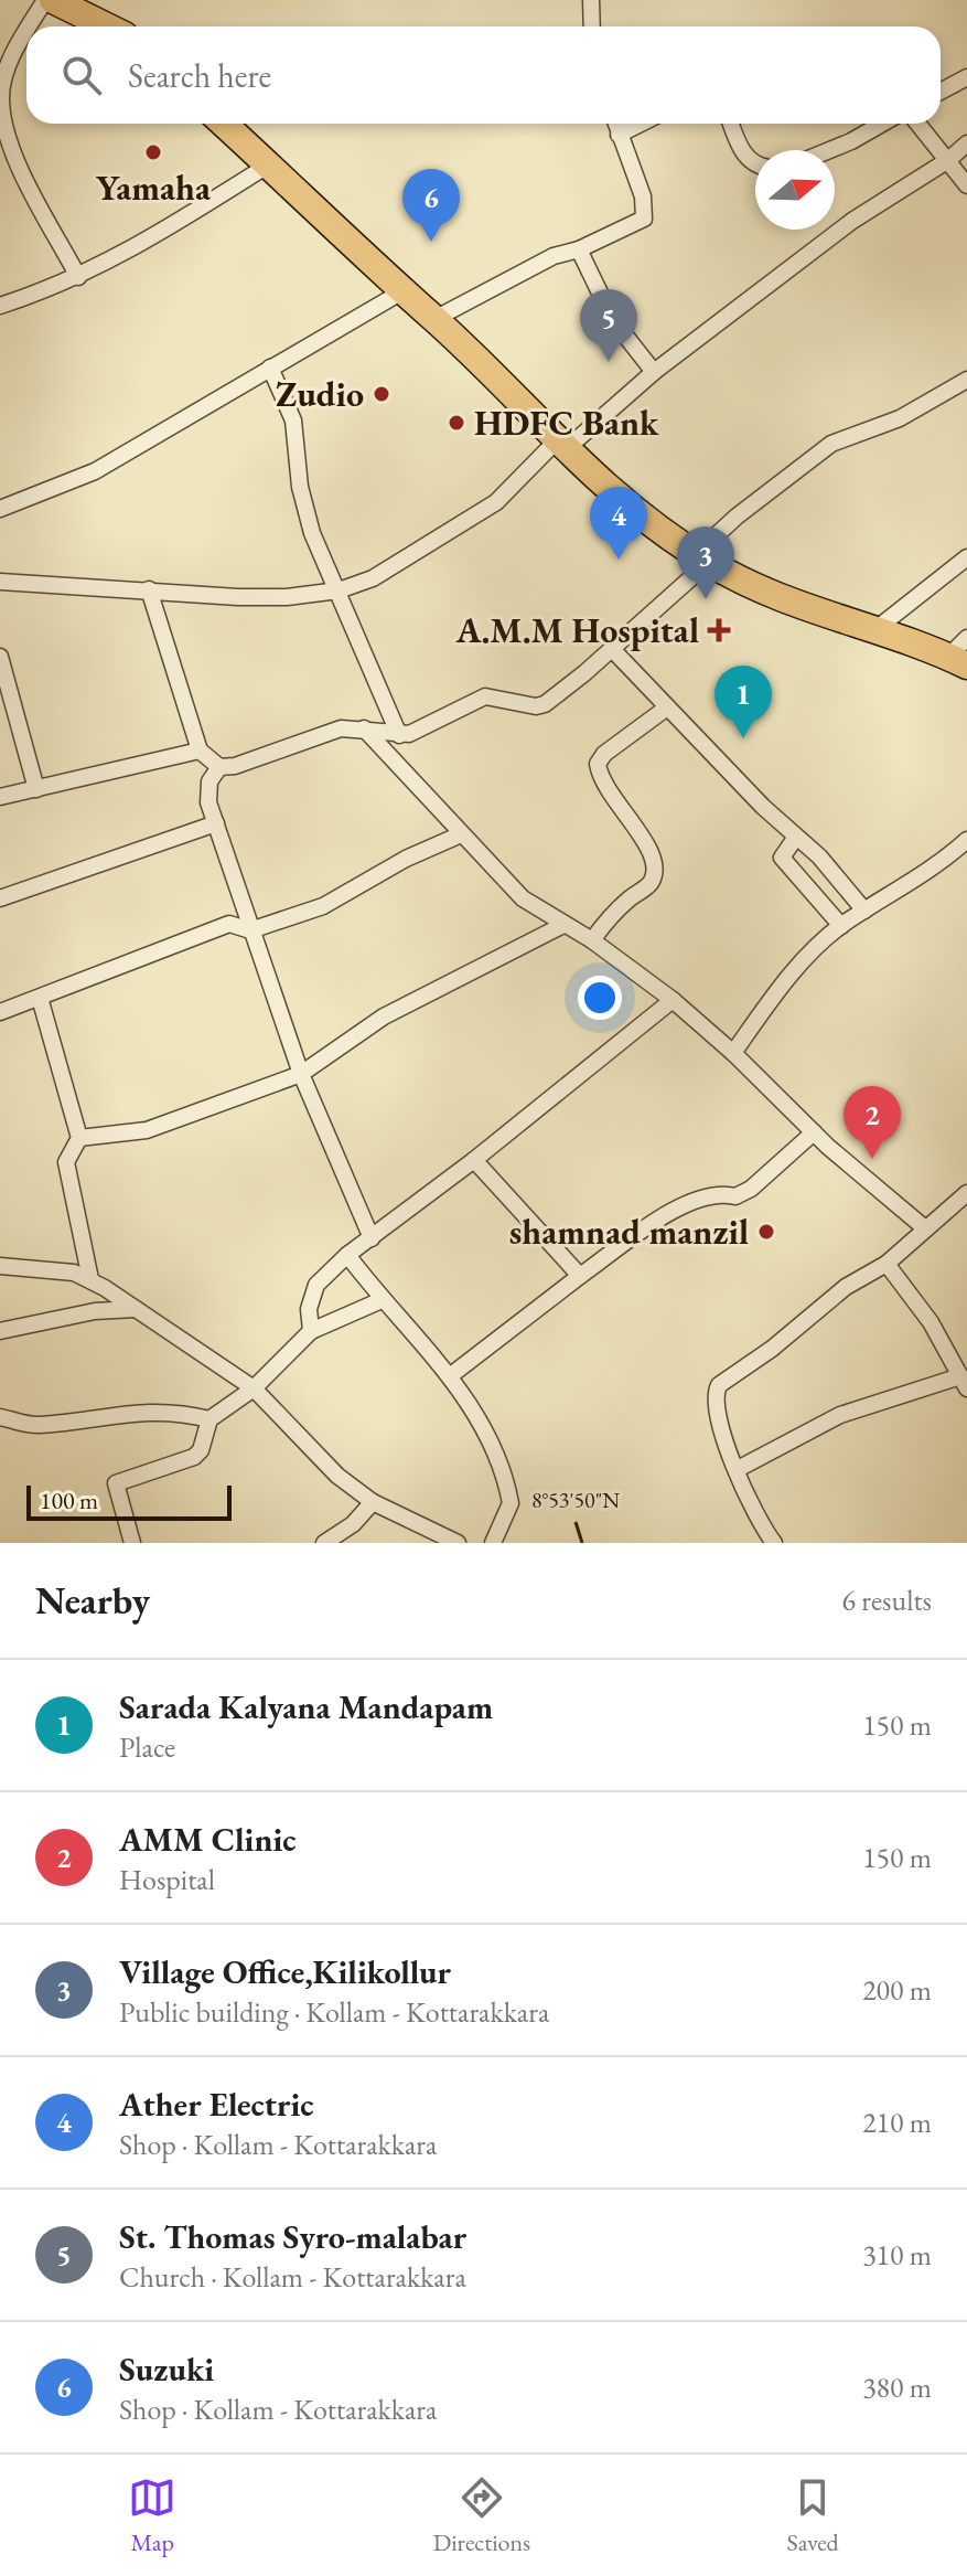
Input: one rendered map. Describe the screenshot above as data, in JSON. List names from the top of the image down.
{
  "places": {
    "other": [
      "Yamaha",
      "Zudio",
      "HDFC Bank",
      "shamnad manzil"
    ],
    "health": ["A.M.M Hospital"]
  },
  "scale_bar": "100 m",
  "north": "right",
  "page": {
    "search": "Search here",
    "pins": [
      "6",
      "5",
      "4",
      "3",
      "1",
      "2"
    ],
    "scale": "100 m",
    "heading": ["Nearby", "6 results"],
    "list": [
      {
        "mark": "1",
        "name": "Sarada Kalyana Mandapam",
        "note": "Place",
        "value": "150 m"
      },
      {
        "mark": "2",
        "name": "AMM Clinic",
        "note": "Hospital",
        "value": "150 m"
      },
      {
        "mark": "3",
        "name": "Village Office,Kilikollur",
        "note": "Public building · Kollam - Kottarakkara",
        "value": "200 m"
      },
      {
        "mark": "4",
        "name": "Ather Electric",
        "note": "Shop · Kollam - Kottarakkara",
        "value": "210 m"
      },
      {
        "mark": "5",
        "name": "St. Thomas Syro-malabar",
        "note": "Church · Kollam - Kottarakkara",
        "value": "310 m"
      },
      {
        "mark": "6",
        "name": "Suzuki",
        "note": "Shop · Kollam - Kottarakkara",
        "value": "380 m"
      }
    ],
    "nav": ["Map", "Directions", "Saved"]
  },
  "coordinates": ["8°53'50\"N"]
}
